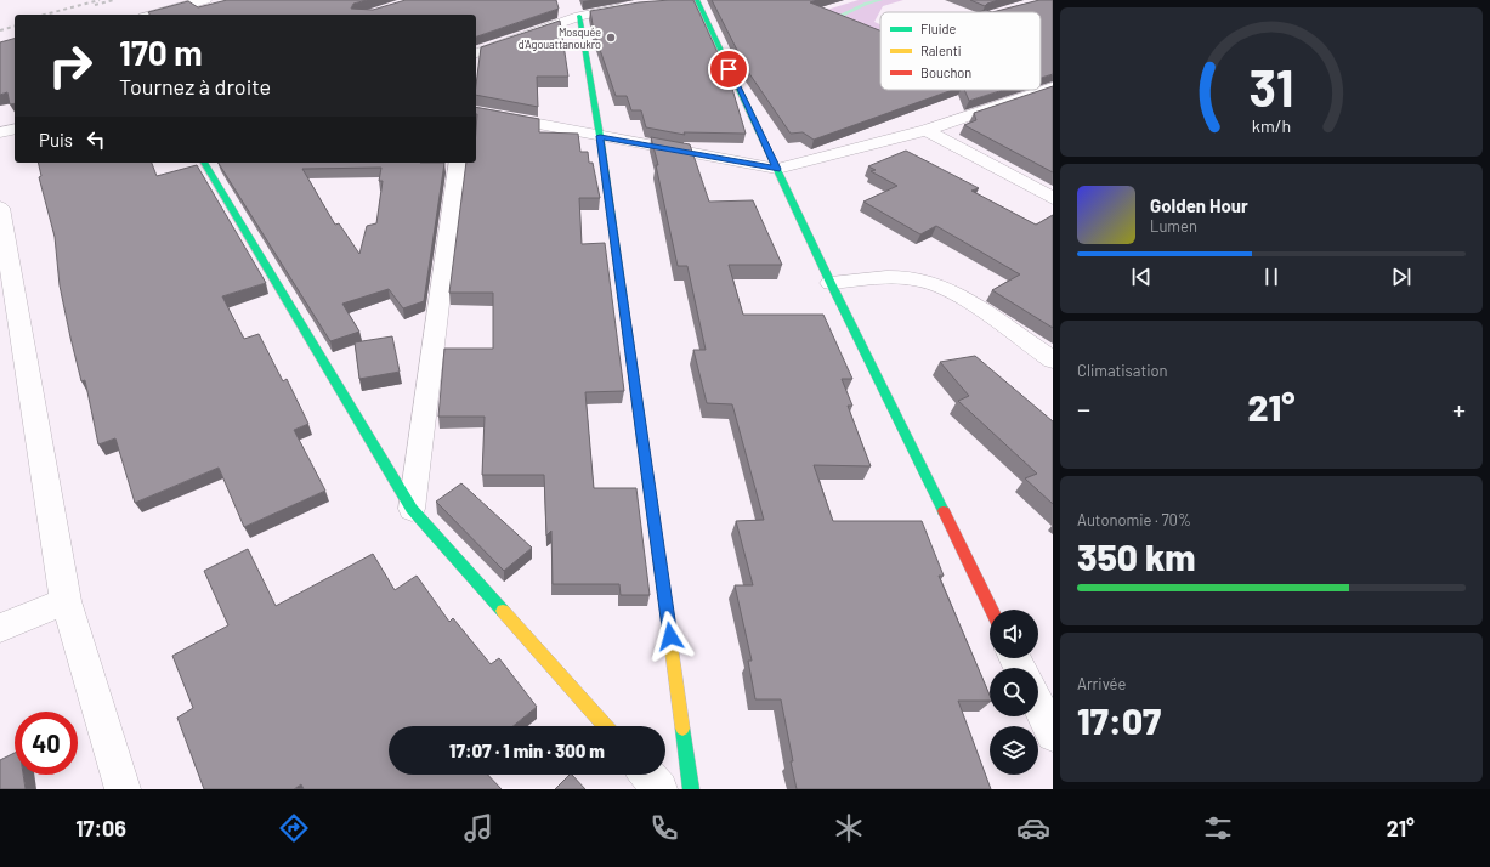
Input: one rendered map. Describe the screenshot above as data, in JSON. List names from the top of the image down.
{
  "places": ["Mosquée d'Agouattanoukro"],
  "legend": ["Fluide", "Ralenti", "Bouchon"],
  "page": {
    "turn": ["170 m", "Tournez à droite"],
    "then": "Puis",
    "song": ["Golden Hour", "Lumen"],
    "tile": [
      "Climatisation",
      ["Autonomie · 70%", "350 km"],
      ["Arrivée", "17:07"]
    ],
    "heat": ["−", "21°", "+"],
    "limit": "40",
    "trip": "17:07 · 1 min · 300 m",
    "tabs": ["17:06", "21°"],
    "gauge": ["31", "km/h"]
  }
}
